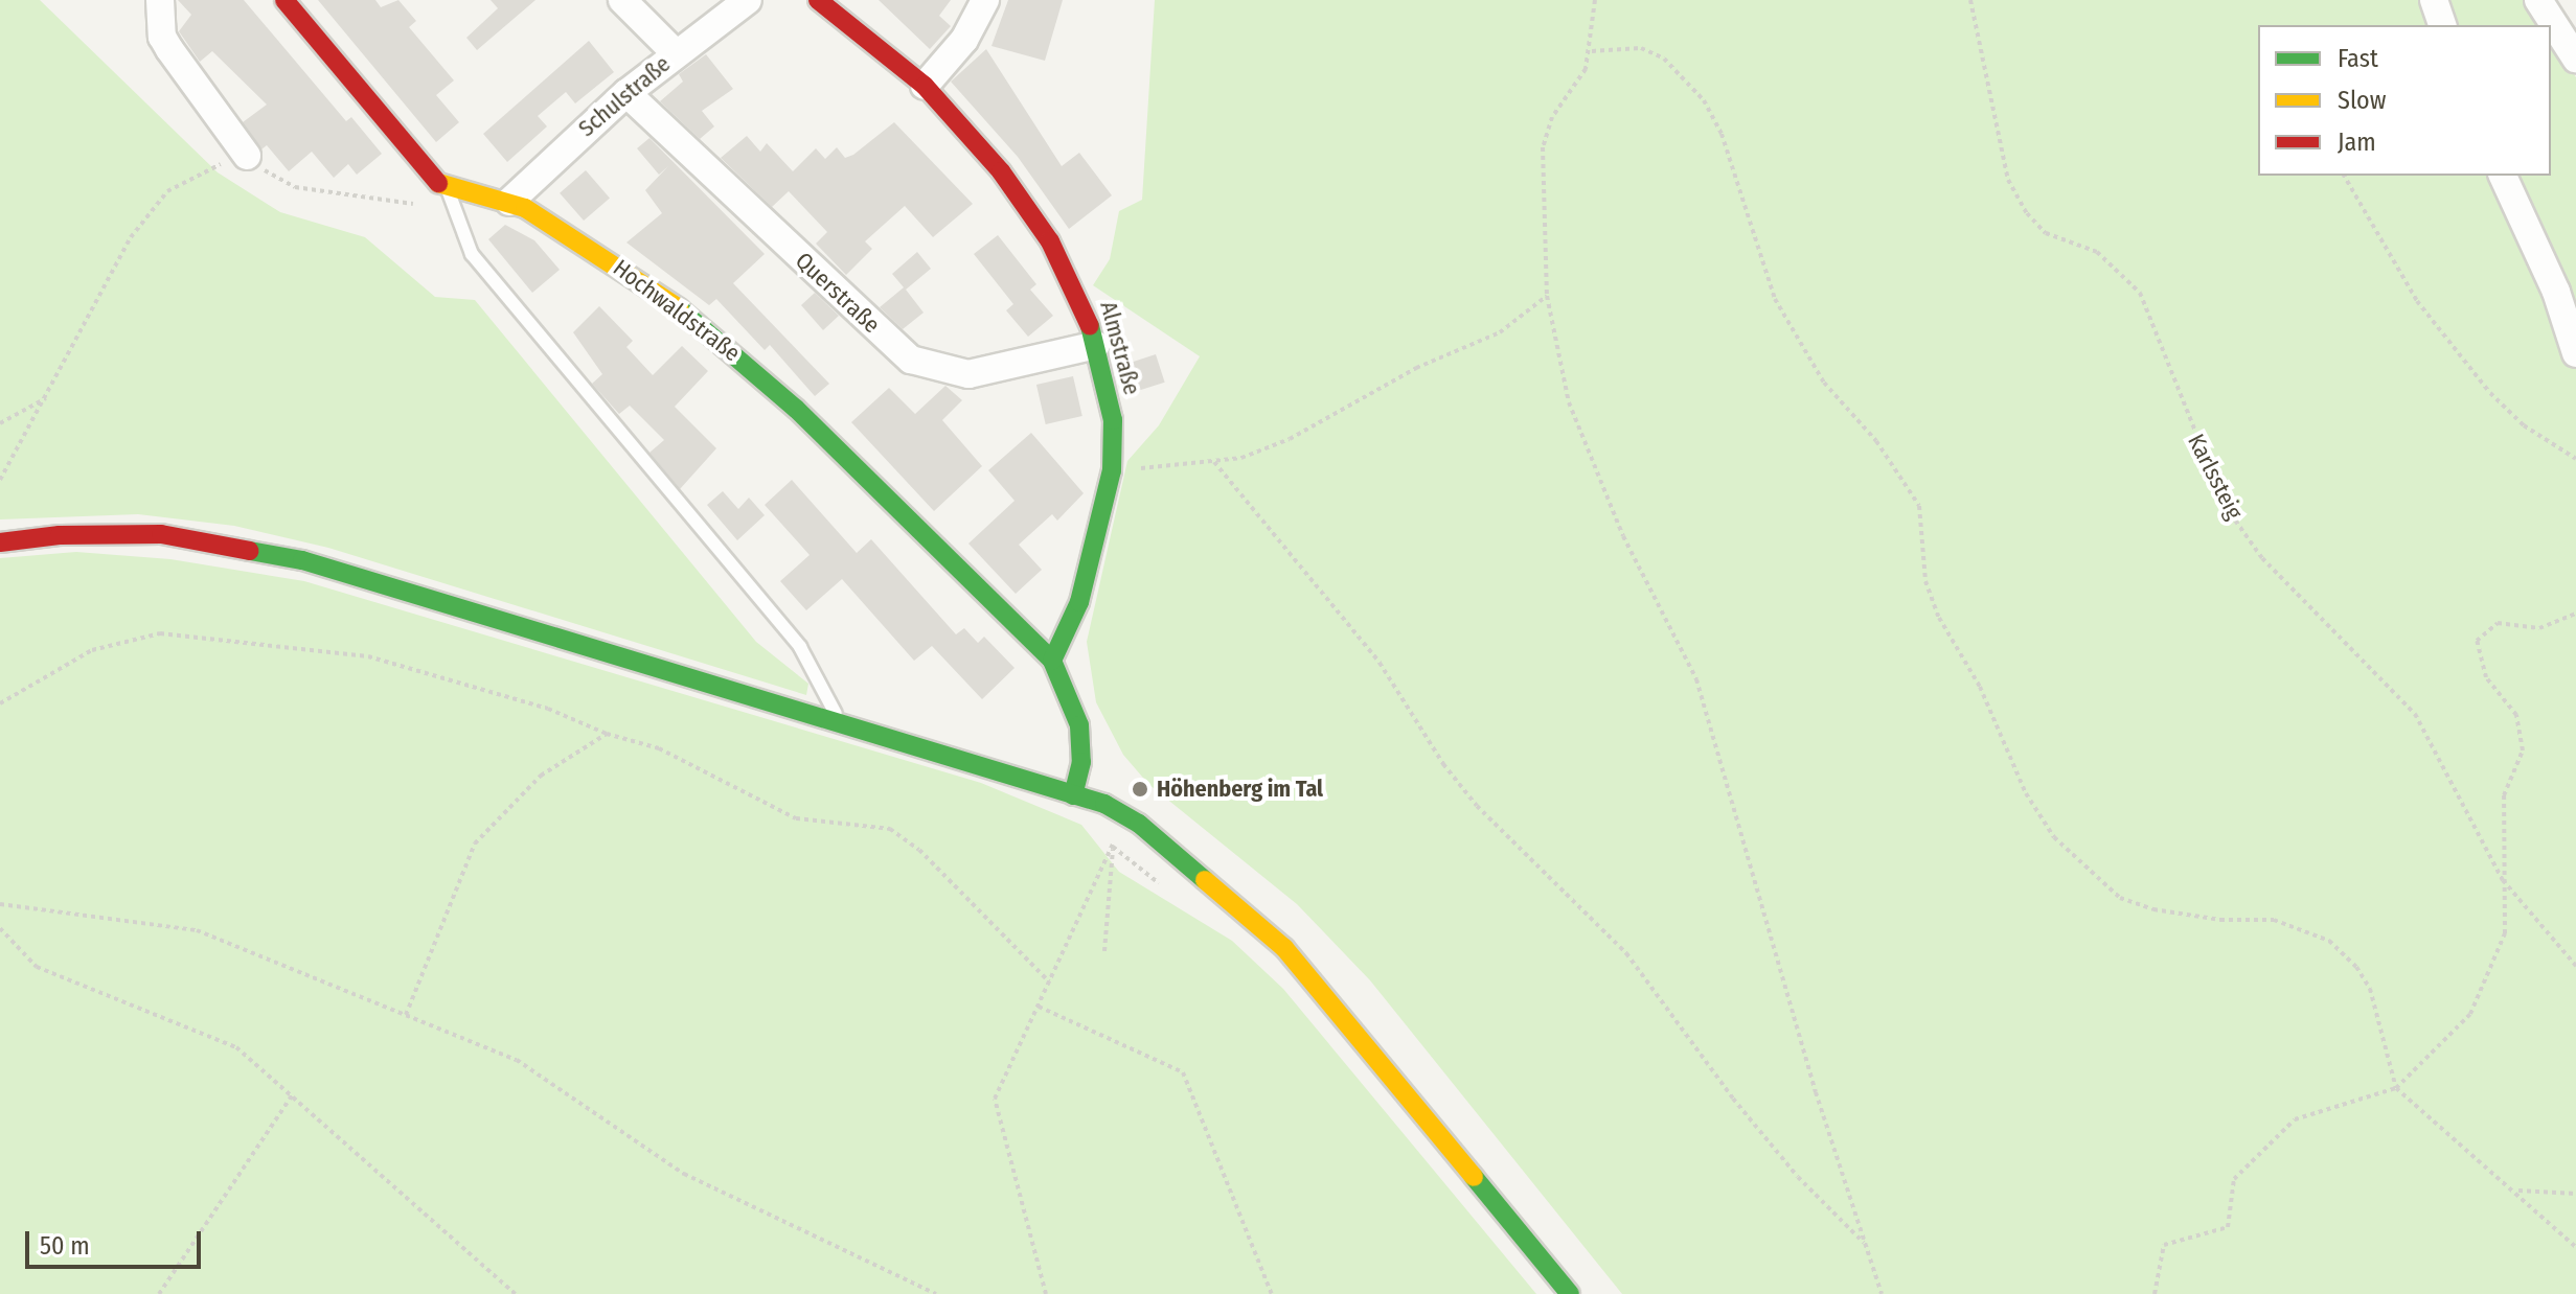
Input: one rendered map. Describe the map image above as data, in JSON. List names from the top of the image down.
{
  "streets": {
    "street": [
      "Schulstraße",
      "Querstraße",
      "Hochwaldstraße",
      "Almstraße"
    ],
    "path": ["Karlssteig"]
  },
  "crossings": [
    ["Schulstraße", "Querstraße"],
    ["Schulstraße", "Hochwaldstraße"],
    ["Querstraße", "Almstraße"],
    ["Hochwaldstraße", "Almstraße"]
  ],
  "places": ["Höhenberg im Tal"],
  "legend": ["Fast", "Slow", "Jam"],
  "scale_bar": "50 m"
}
